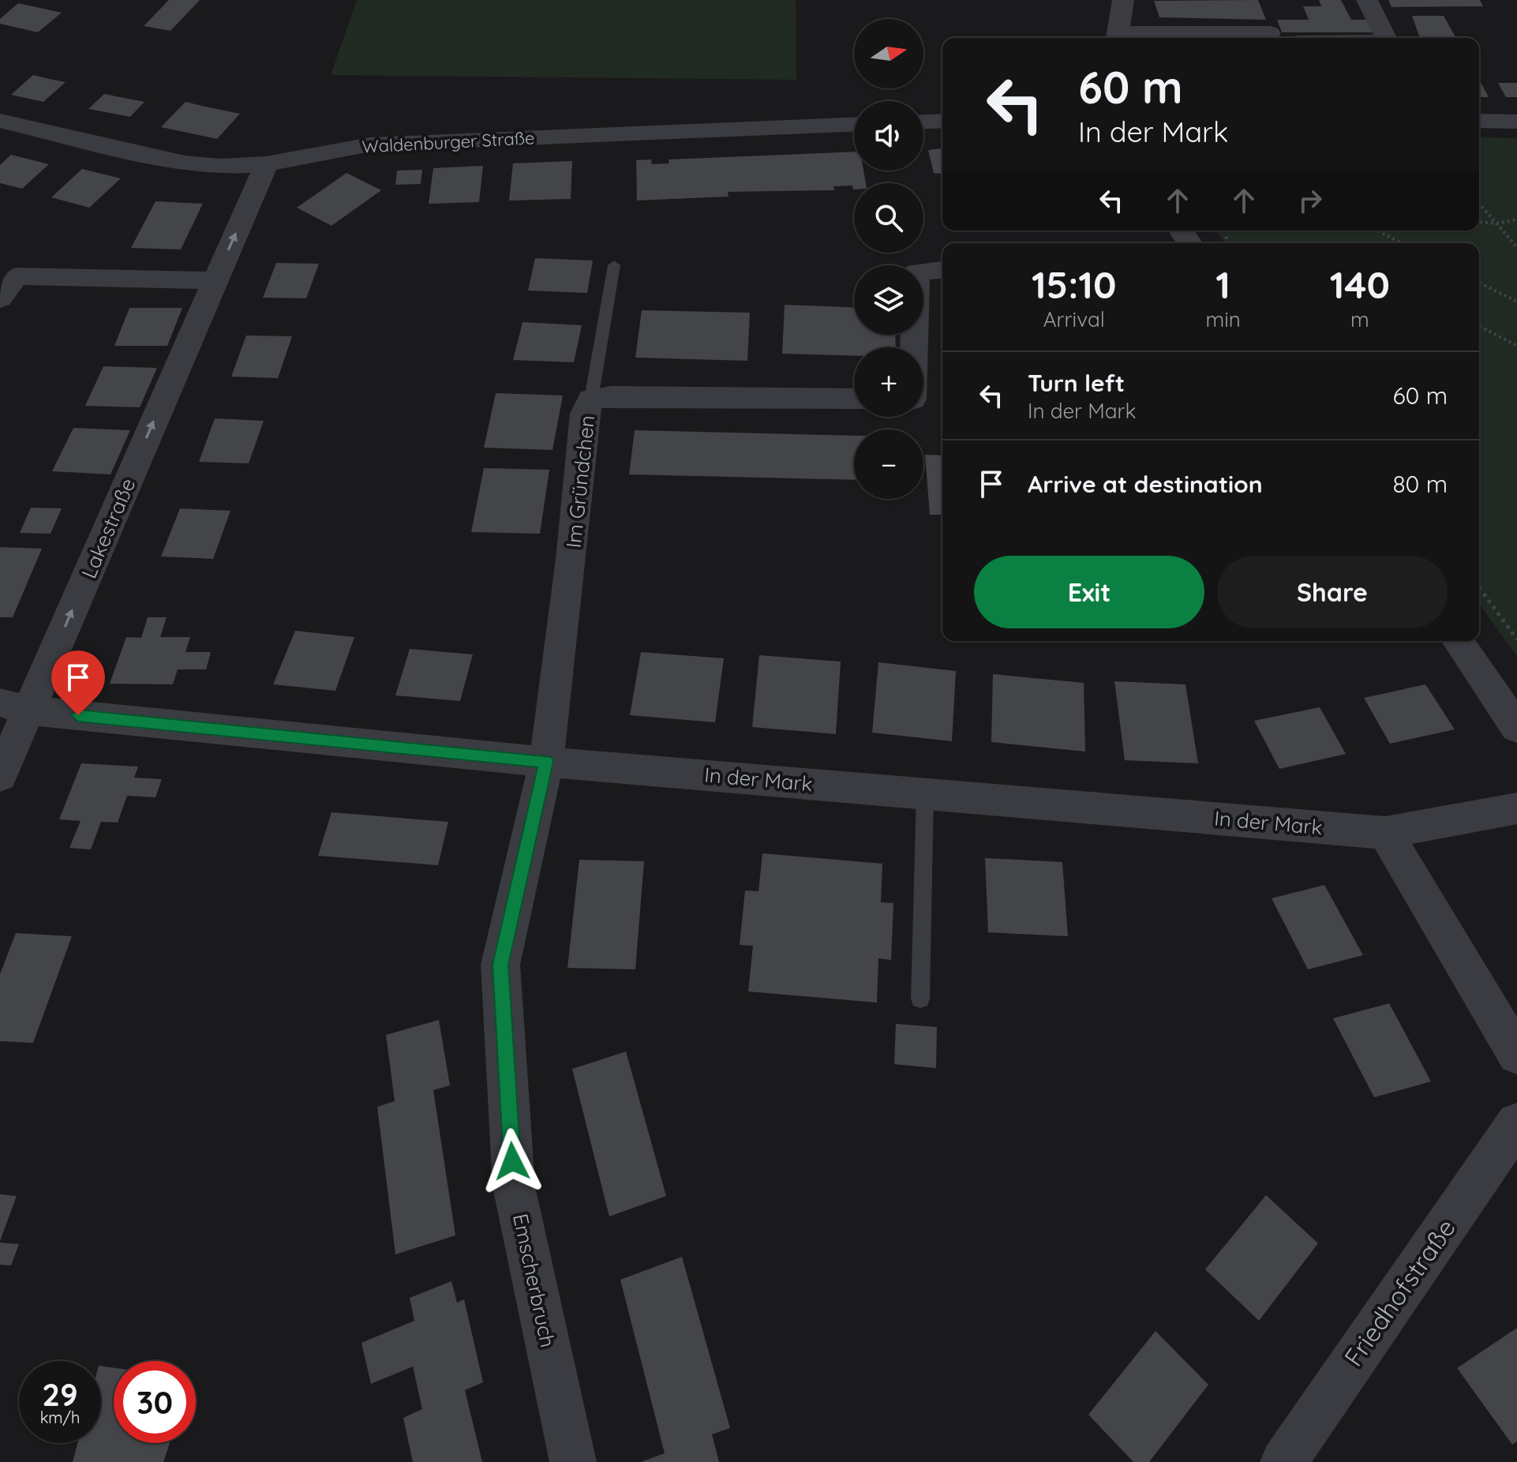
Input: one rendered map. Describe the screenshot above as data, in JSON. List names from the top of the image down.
{
  "streets": {
    "street": [
      "Waldenburger Straße",
      "Im Gründchen",
      "Lakestraße",
      "In der Mark",
      "Emscherbruch",
      "Friedhofstraße"
    ]
  },
  "crossings": [
    ["Waldenburger Straße", "Lakestraße"],
    ["Im Gründchen", "In der Mark"],
    ["Im Gründchen", "Emscherbruch"],
    ["Lakestraße", "In der Mark"],
    ["In der Mark", "Emscherbruch"]
  ],
  "one_way": ["Lakestraße"],
  "north": "right",
  "page": {
    "map_buttons": ["+", "−"],
    "turn": ["60 m", "In der Mark"],
    "eta": [
      "15:10",
      "Arrival",
      "1",
      "min",
      "140",
      "m"
    ],
    "list": [
      {
        "name": "Turn left",
        "note": "In der Mark",
        "value": "60 m"
      },
      {
        "name": "Arrive at destination",
        "value": "80 m"
      }
    ],
    "buttons": ["Exit", "Share"],
    "speed": "29 km/h",
    "limit": "30"
  }
}
